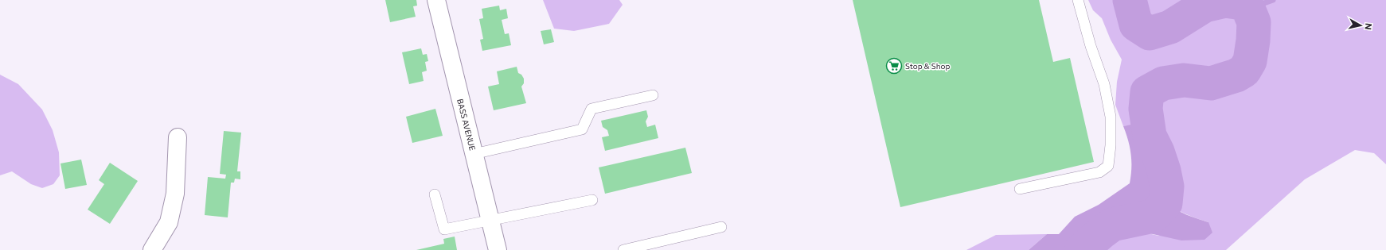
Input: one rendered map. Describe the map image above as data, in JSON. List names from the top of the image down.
{
  "streets": {
    "main road": ["BASS AVENUE"]
  },
  "places": {
    "supermarket": ["Stop & Shop"]
  },
  "north": "right"
}
